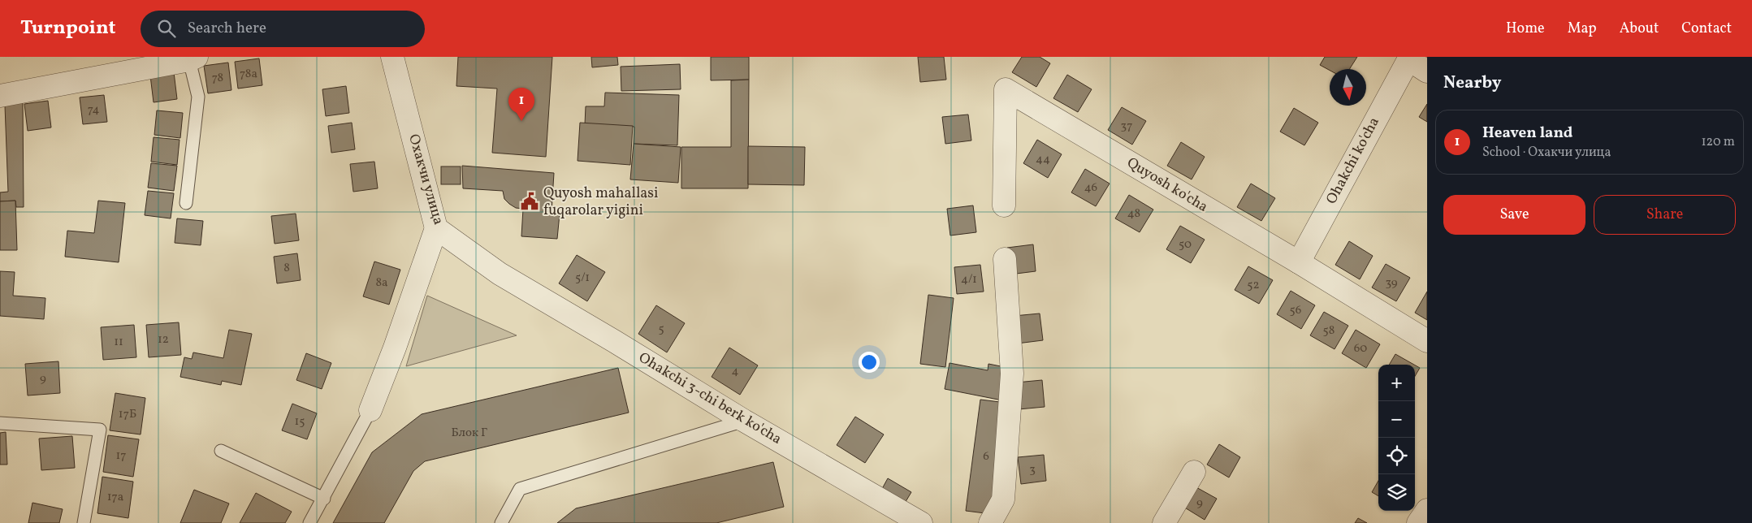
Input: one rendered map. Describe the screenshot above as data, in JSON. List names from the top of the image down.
{
  "streets": {
    "street": [
      "Ohakchi ko'cha",
      "Охакчи улица",
      "Quyosh ko'cha",
      "Ohakchi 3-chi berk ko'cha"
    ]
  },
  "crossings": [
    ["Ohakchi ko'cha", "Quyosh ko'cha"],
    ["Охакчи улица", "Ohakchi 3-chi berk ko'cha"]
  ],
  "places": {
    "public building": ["Quyosh mahallasi fuqarolar yigini"]
  },
  "house_numbers": [
    "78a",
    "78",
    "74",
    "37",
    "44",
    "46",
    "48",
    "50",
    "8",
    "5/1",
    "4/1",
    "8a",
    "39",
    "52",
    "56",
    "5",
    "58",
    "12",
    "11",
    "60",
    "4",
    "9",
    "17Б",
    "15",
    "Блок Г",
    "17",
    "6",
    "3",
    "17a",
    "9"
  ],
  "north": "bottom",
  "page": {
    "header": "Turnpoint",
    "search": "Search here",
    "nav": [
      "Home",
      "Map",
      "About",
      "Contact"
    ],
    "heading": "Nearby",
    "pins": "1",
    "list": [
      {
        "mark": "1",
        "name": "Heaven land",
        "note": "School · Охакчи улица",
        "value": "120 m"
      }
    ],
    "buttons": ["Save", "Share"],
    "map_buttons": ["+", "−"]
  }
}
